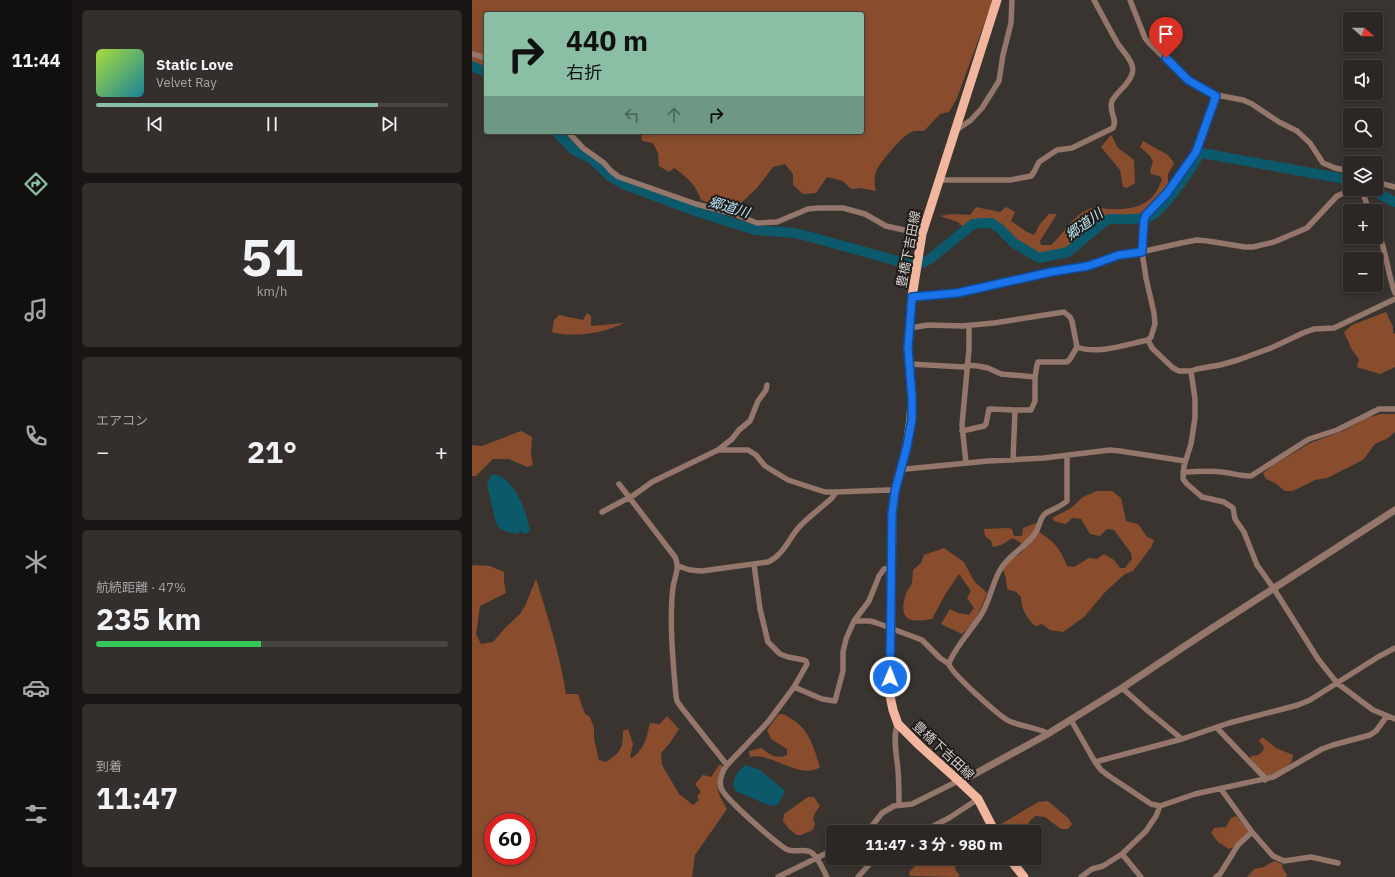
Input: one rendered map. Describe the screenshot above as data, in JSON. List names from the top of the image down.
{
  "streets": {
    "main road": ["豊橋下吉田線"]
  },
  "water": ["郷道川"],
  "north": "right",
  "page": {
    "tabs": "11:44",
    "map_buttons": ["+", "−"],
    "turn": ["440 m", "右折"],
    "song": ["Static Love", "Velvet Ray"],
    "tile": [
      ["51", "km/h"],
      "エアコン",
      ["航続距離 · 47%", "235 km"],
      ["到着", "11:47"]
    ],
    "heat": ["−", "21°", "+"],
    "limit": "60",
    "trip": "11:47 · 3 分 · 980 m"
  }
}
